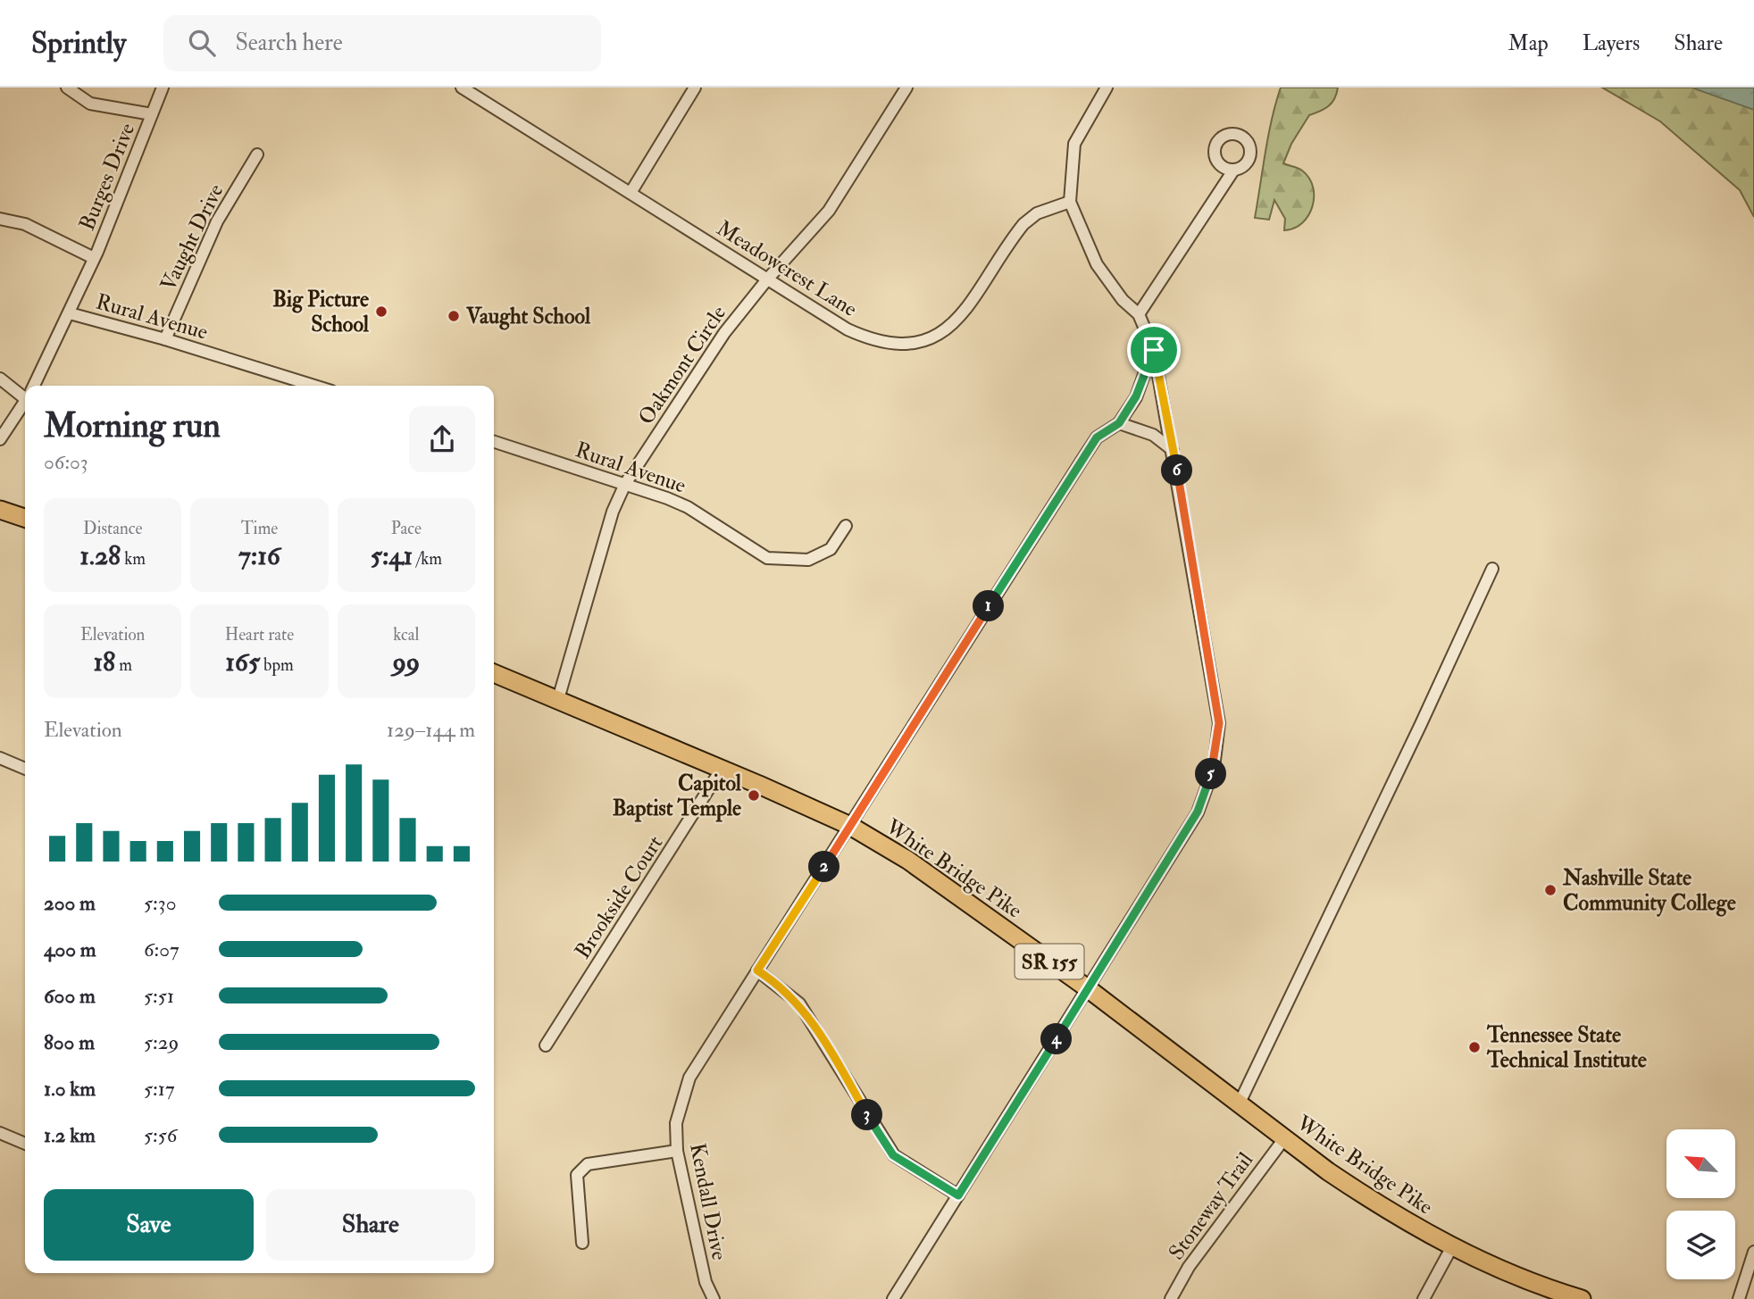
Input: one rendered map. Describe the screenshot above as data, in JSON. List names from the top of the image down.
{
  "streets": {
    "main road": ["White Bridge Pike", "SR 155"],
    "street": [
      "Burges Drive",
      "Vaught Drive",
      "Meadowcrest Lane",
      "Rural Avenue",
      "Oakmont Circle",
      "Brookside Court",
      "Kendall Drive",
      "Stoneway Trail"
    ]
  },
  "crossings": [
    ["Burges Drive", "Rural Avenue"],
    ["Vaught Drive", "Rural Avenue"],
    ["Meadowcrest Lane", "Oakmont Circle"],
    ["Rural Avenue", "Oakmont Circle"],
    ["Oakmont Circle", "White Bridge Pike"],
    ["White Bridge Pike", "Brookside Court"],
    ["White Bridge Pike", "Kendall Drive"],
    ["White Bridge Pike", "Stoneway Trail"]
  ],
  "places": [
    "Big Picture School",
    "Vaught School",
    "Capitol Baptist Temple",
    "Nashville State Community College",
    "Tennessee State Technical Institute"
  ],
  "north": "top left",
  "page": {
    "header": "Sprintly",
    "search": "Search here",
    "nav": ["Map", "Layers", "Share"],
    "heading": ["Morning run", "06:03"],
    "pins": [
      "6",
      "1",
      "5",
      "2",
      "4",
      "3"
    ],
    "stats": [
      ["Distance", "1.28 km"],
      ["Time", "7:16"],
      ["Pace", "5:41 /km"],
      ["Elevation", "18 m"],
      ["Heart rate", "165 bpm"],
      ["kcal", "99"]
    ],
    "chart": ["Elevation", "129–144 m"],
    "list": [
      {
        "name": "200 m",
        "note": "5:30"
      },
      {
        "name": "400 m",
        "note": "6:07"
      },
      {
        "name": "600 m",
        "note": "5:51"
      },
      {
        "name": "800 m",
        "note": "5:29"
      },
      {
        "name": "1.0 km",
        "note": "5:17"
      },
      {
        "name": "1.2 km",
        "note": "5:56"
      }
    ],
    "buttons": ["Save", "Share"]
  }
}
